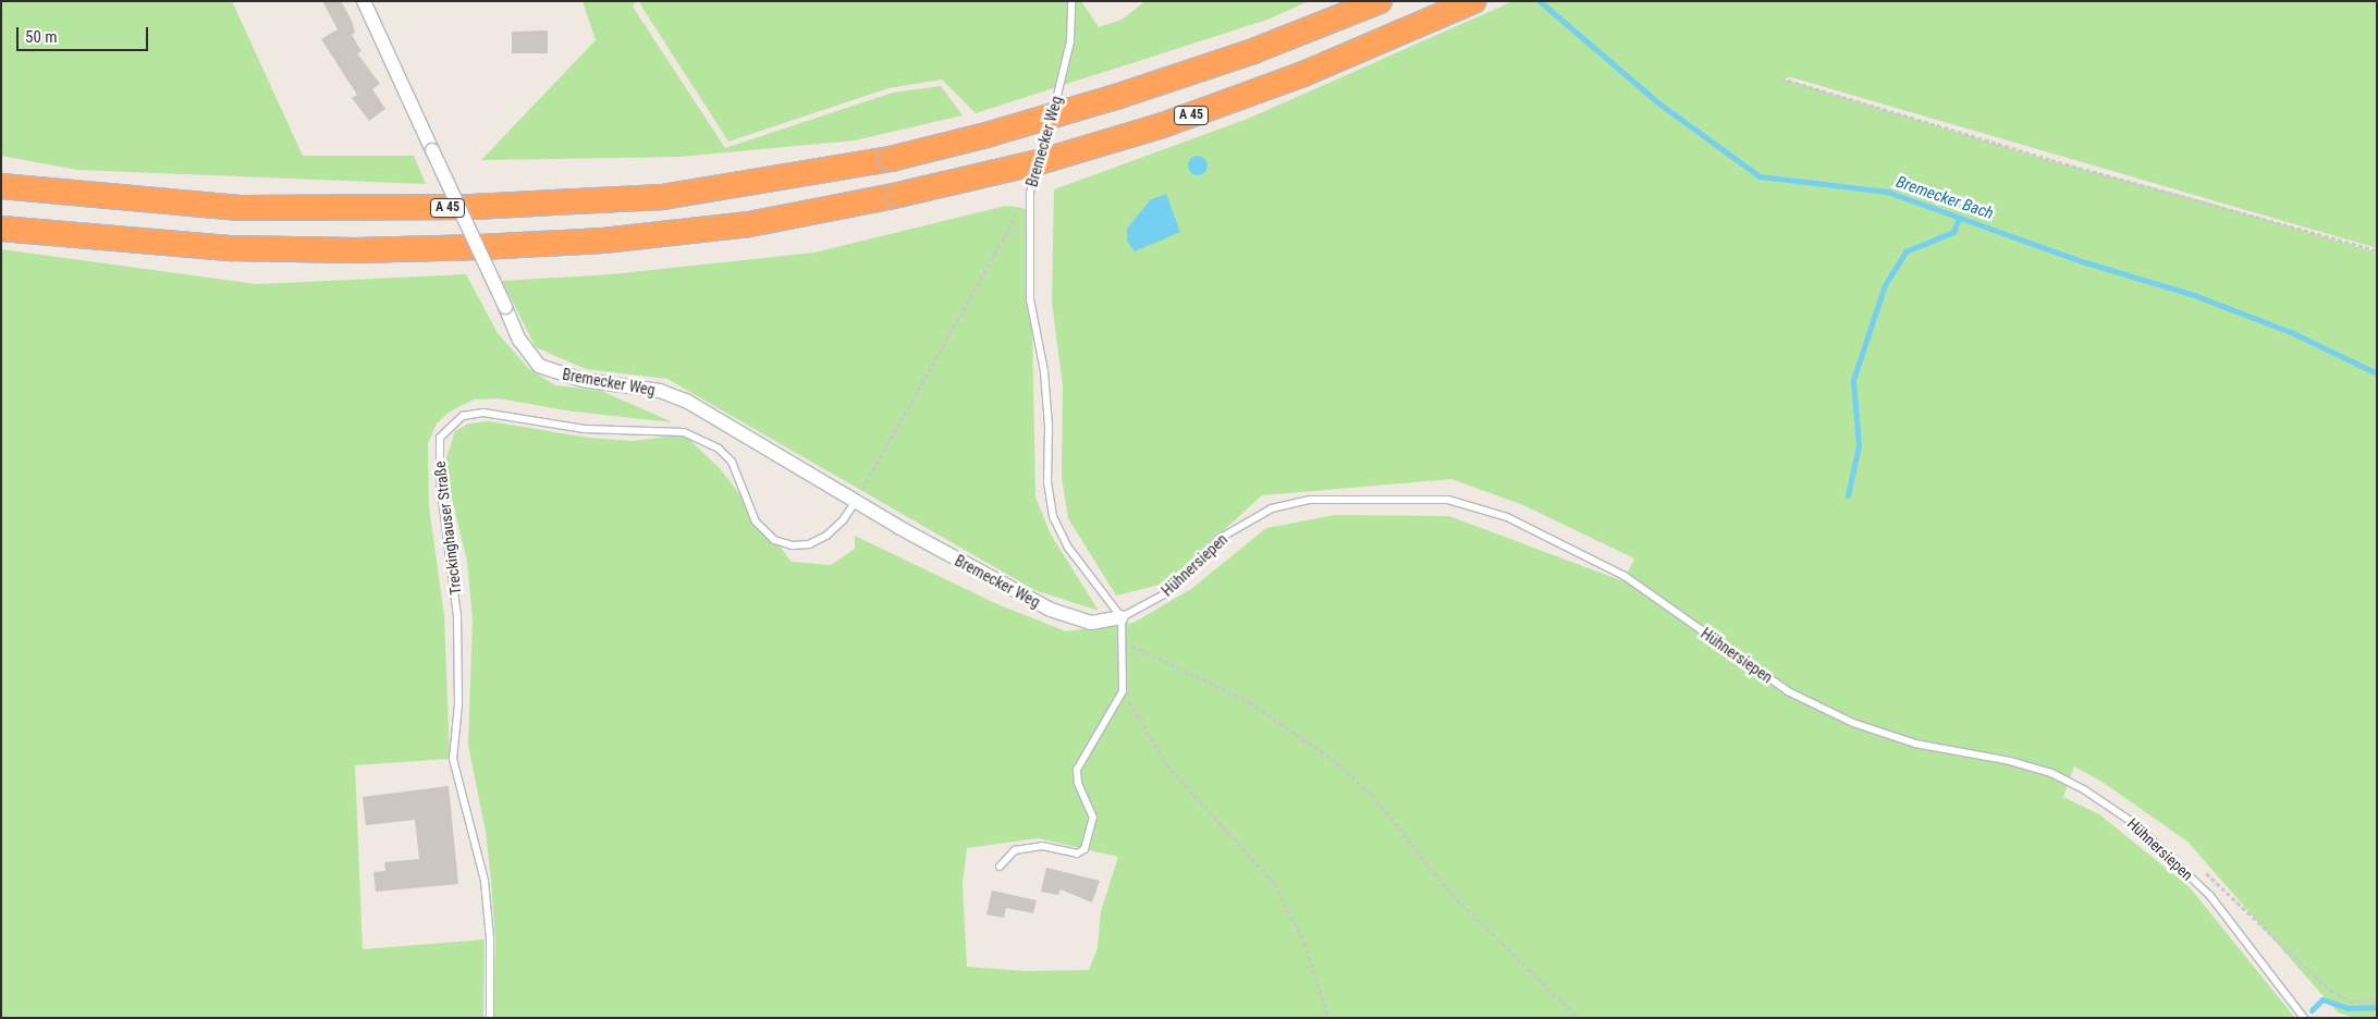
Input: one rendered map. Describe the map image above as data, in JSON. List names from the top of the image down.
{
  "streets": {
    "highway": ["A 45"],
    "street": ["Bremecker Weg"],
    "lane": ["Treckinghauser Straße", "Hühnersiepen"]
  },
  "crossings": [
    ["Bremecker Weg", "Treckinghauser Straße"],
    ["Bremecker Weg", "Hühnersiepen"]
  ],
  "water": ["Bremecker Bach"],
  "scale_bar": "50 m"
}
